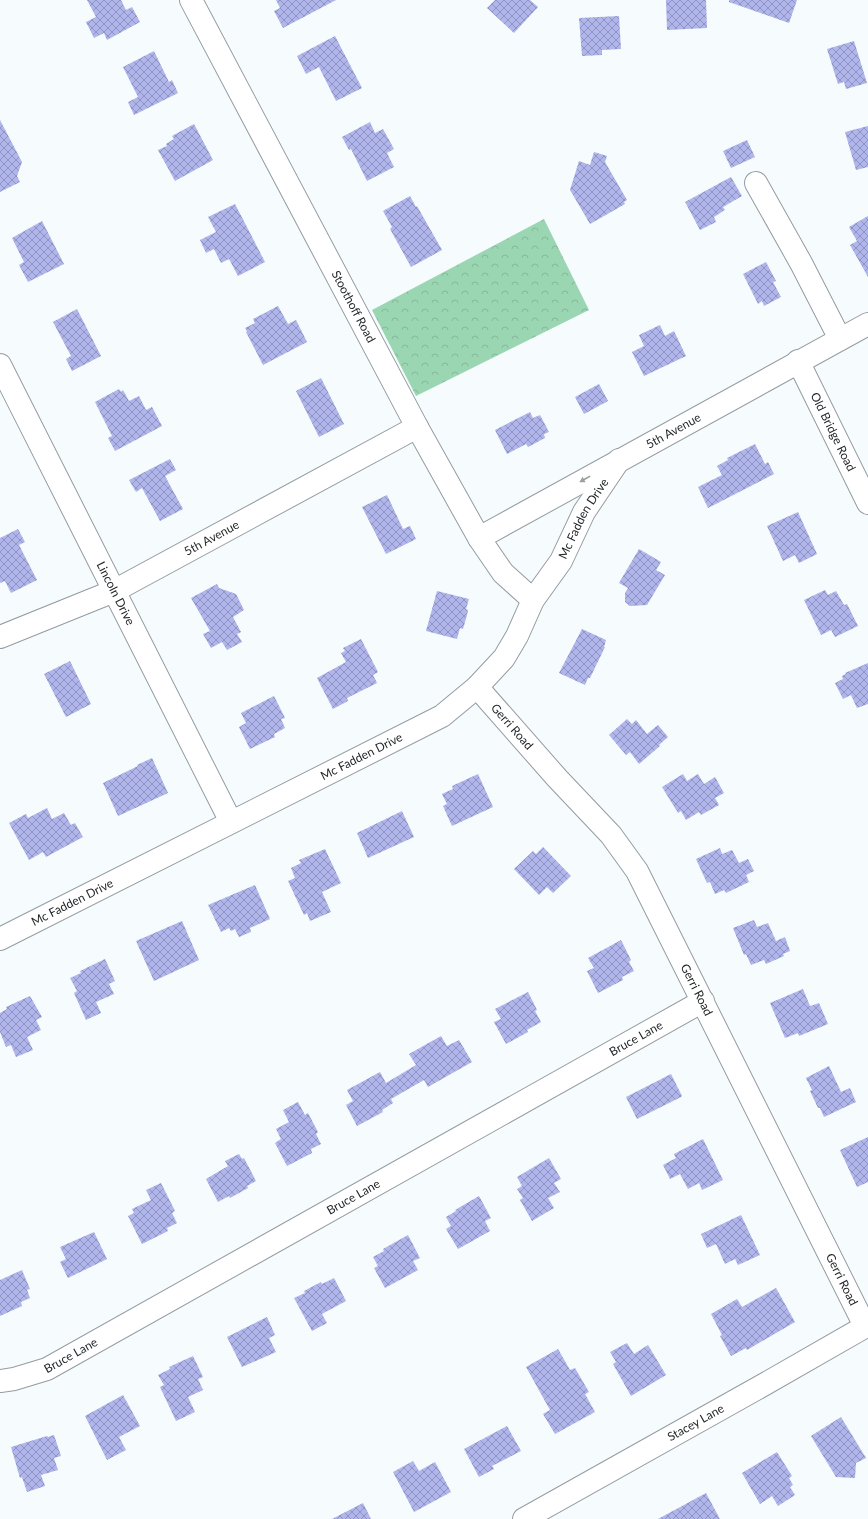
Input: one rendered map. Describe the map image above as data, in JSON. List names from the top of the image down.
{
  "streets": {
    "street": [
      "Stoothoff Road",
      "5th Avenue",
      "Old Bridge Road",
      "Mc Fadden Drive",
      "Lincoln Drive",
      "Gerri Road",
      "Bruce Lane",
      "Stacey Lane"
    ]
  },
  "crossings": [
    ["Stoothoff Road", "5th Avenue"],
    ["Stoothoff Road", "Mc Fadden Drive"],
    ["5th Avenue", "Old Bridge Road"],
    ["5th Avenue", "Mc Fadden Drive"],
    ["5th Avenue", "Lincoln Drive"],
    ["Mc Fadden Drive", "Lincoln Drive"],
    ["Mc Fadden Drive", "Gerri Road"],
    ["Gerri Road", "Bruce Lane"],
    ["Gerri Road", "Stacey Lane"]
  ]
}
